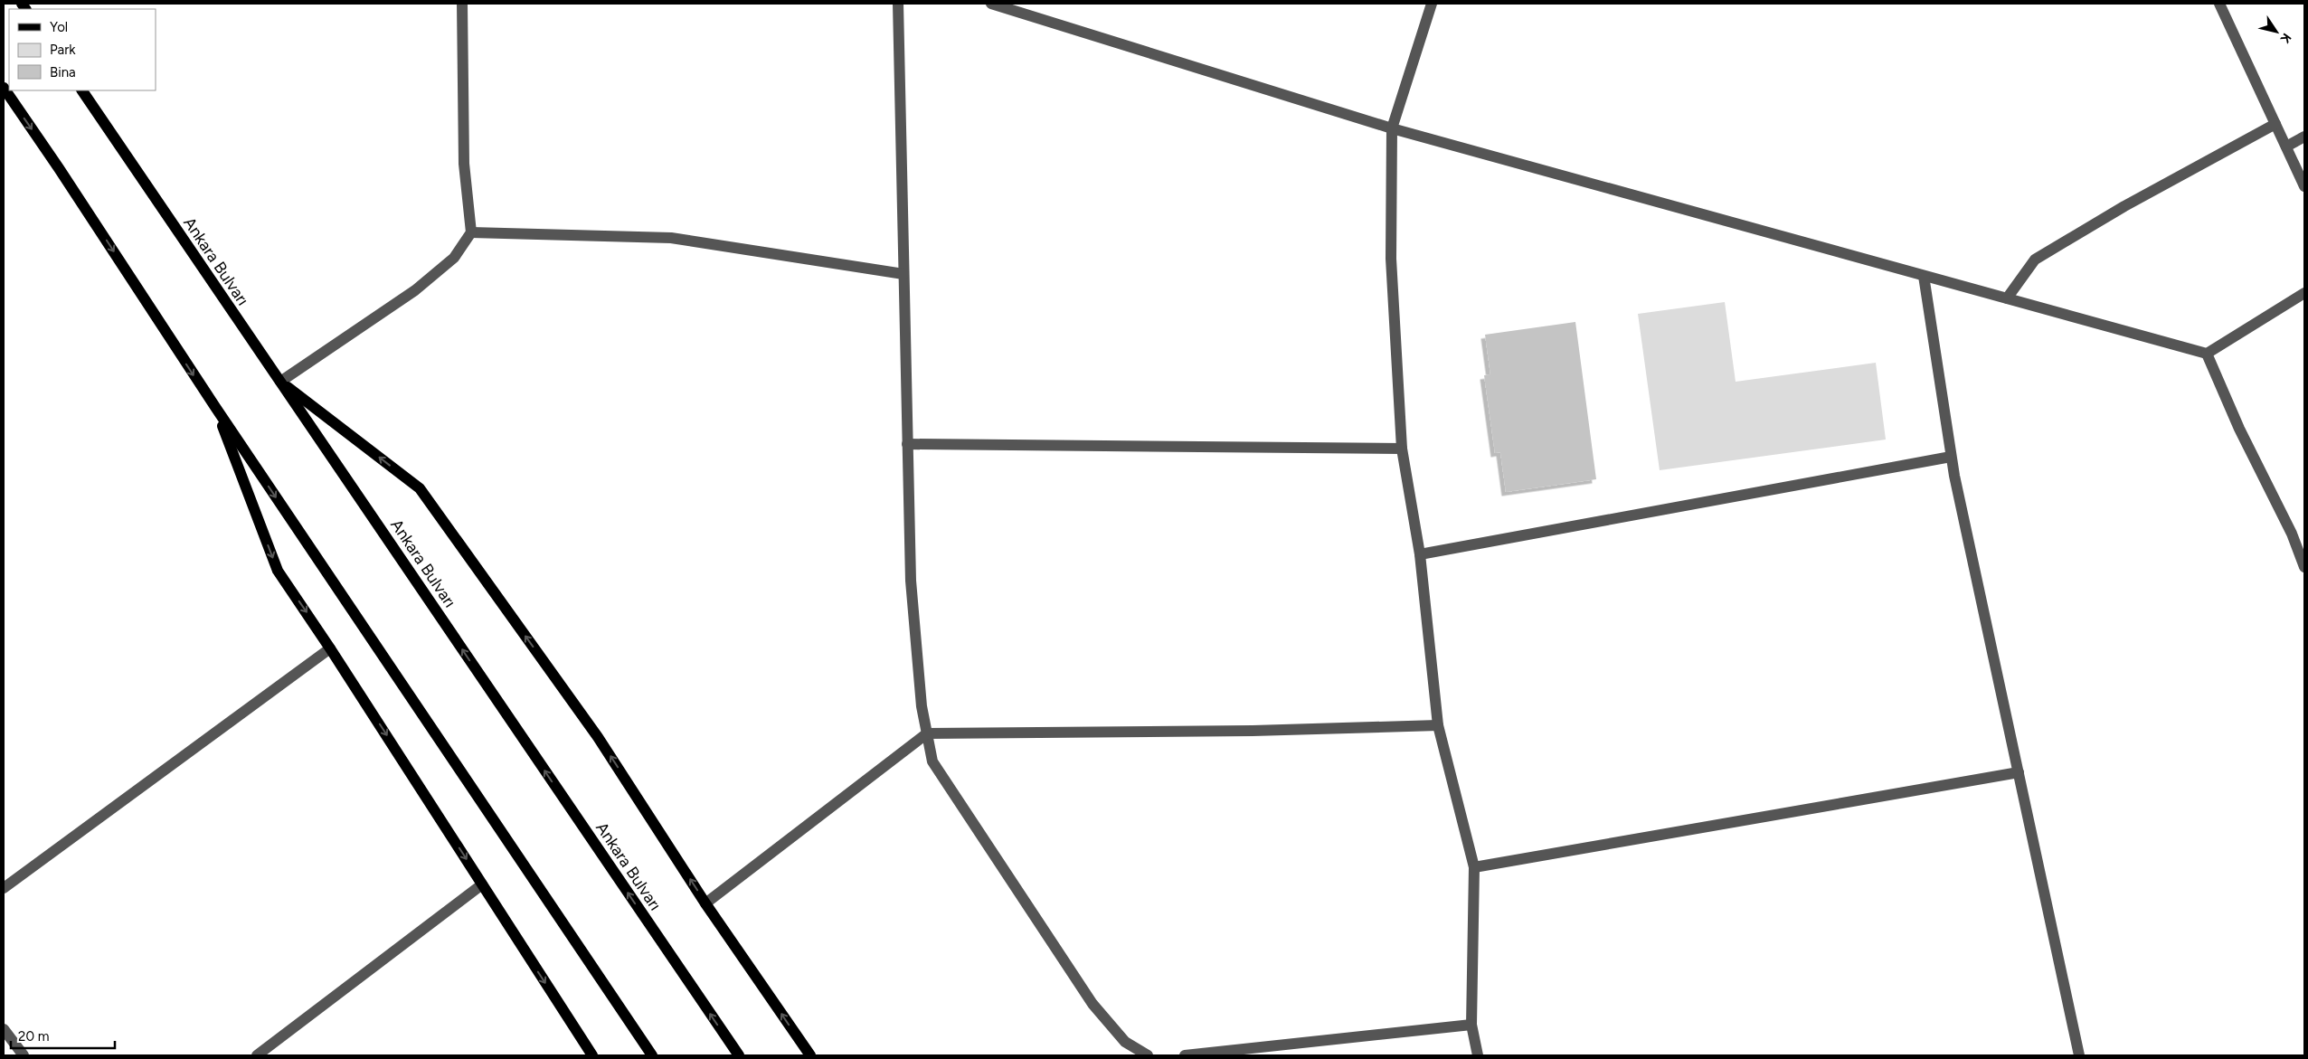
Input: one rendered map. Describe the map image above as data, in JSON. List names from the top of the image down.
{
  "streets": {
    "main road": ["Ankara Bulvarı"]
  },
  "legend": ["Yol", "Park", "Bina"],
  "scale_bar": "20 m",
  "north": "bottom right"
}
